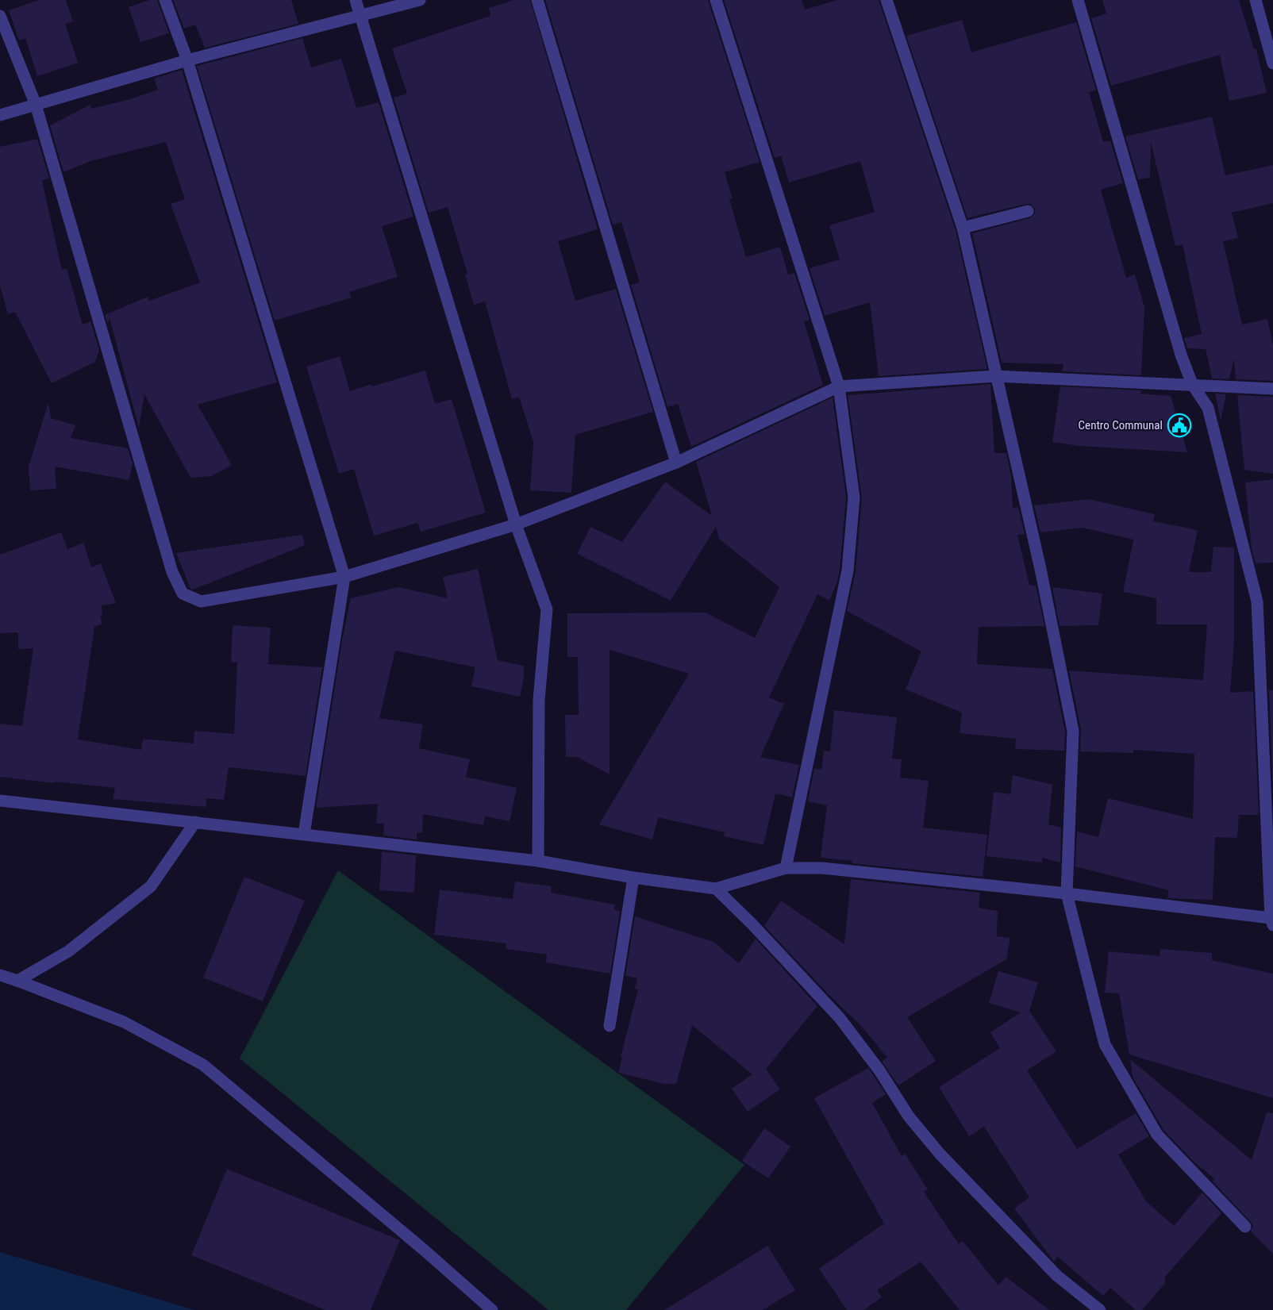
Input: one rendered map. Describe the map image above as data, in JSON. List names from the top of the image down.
{
  "places": {
    "public building": ["Centro Communal"]
  }
}
